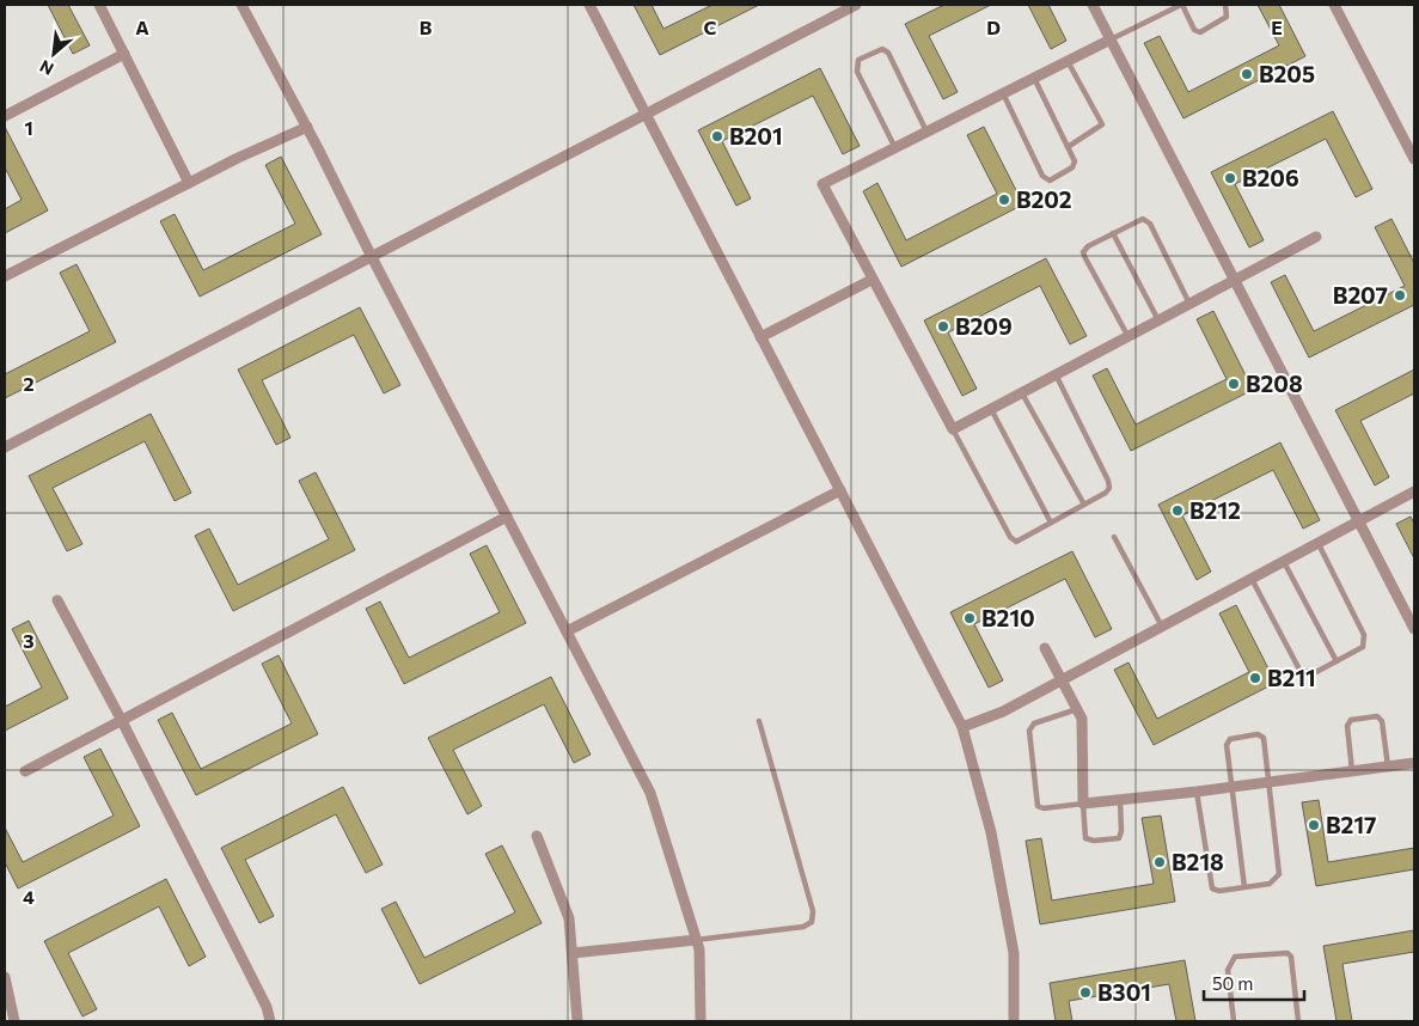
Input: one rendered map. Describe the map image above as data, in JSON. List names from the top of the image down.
{
  "places": [
    "B205",
    "B201",
    "B206",
    "B202",
    "B207",
    "B209",
    "B208",
    "B212",
    "B210",
    "B211",
    "B217",
    "B218",
    "B301"
  ],
  "scale_bar": "50 m",
  "north": "bottom left",
  "grid": {
    "columns": [
      "A",
      "B",
      "C",
      "D",
      "E"
    ],
    "rows": [
      "1",
      "2",
      "3",
      "4"
    ]
  }
}
